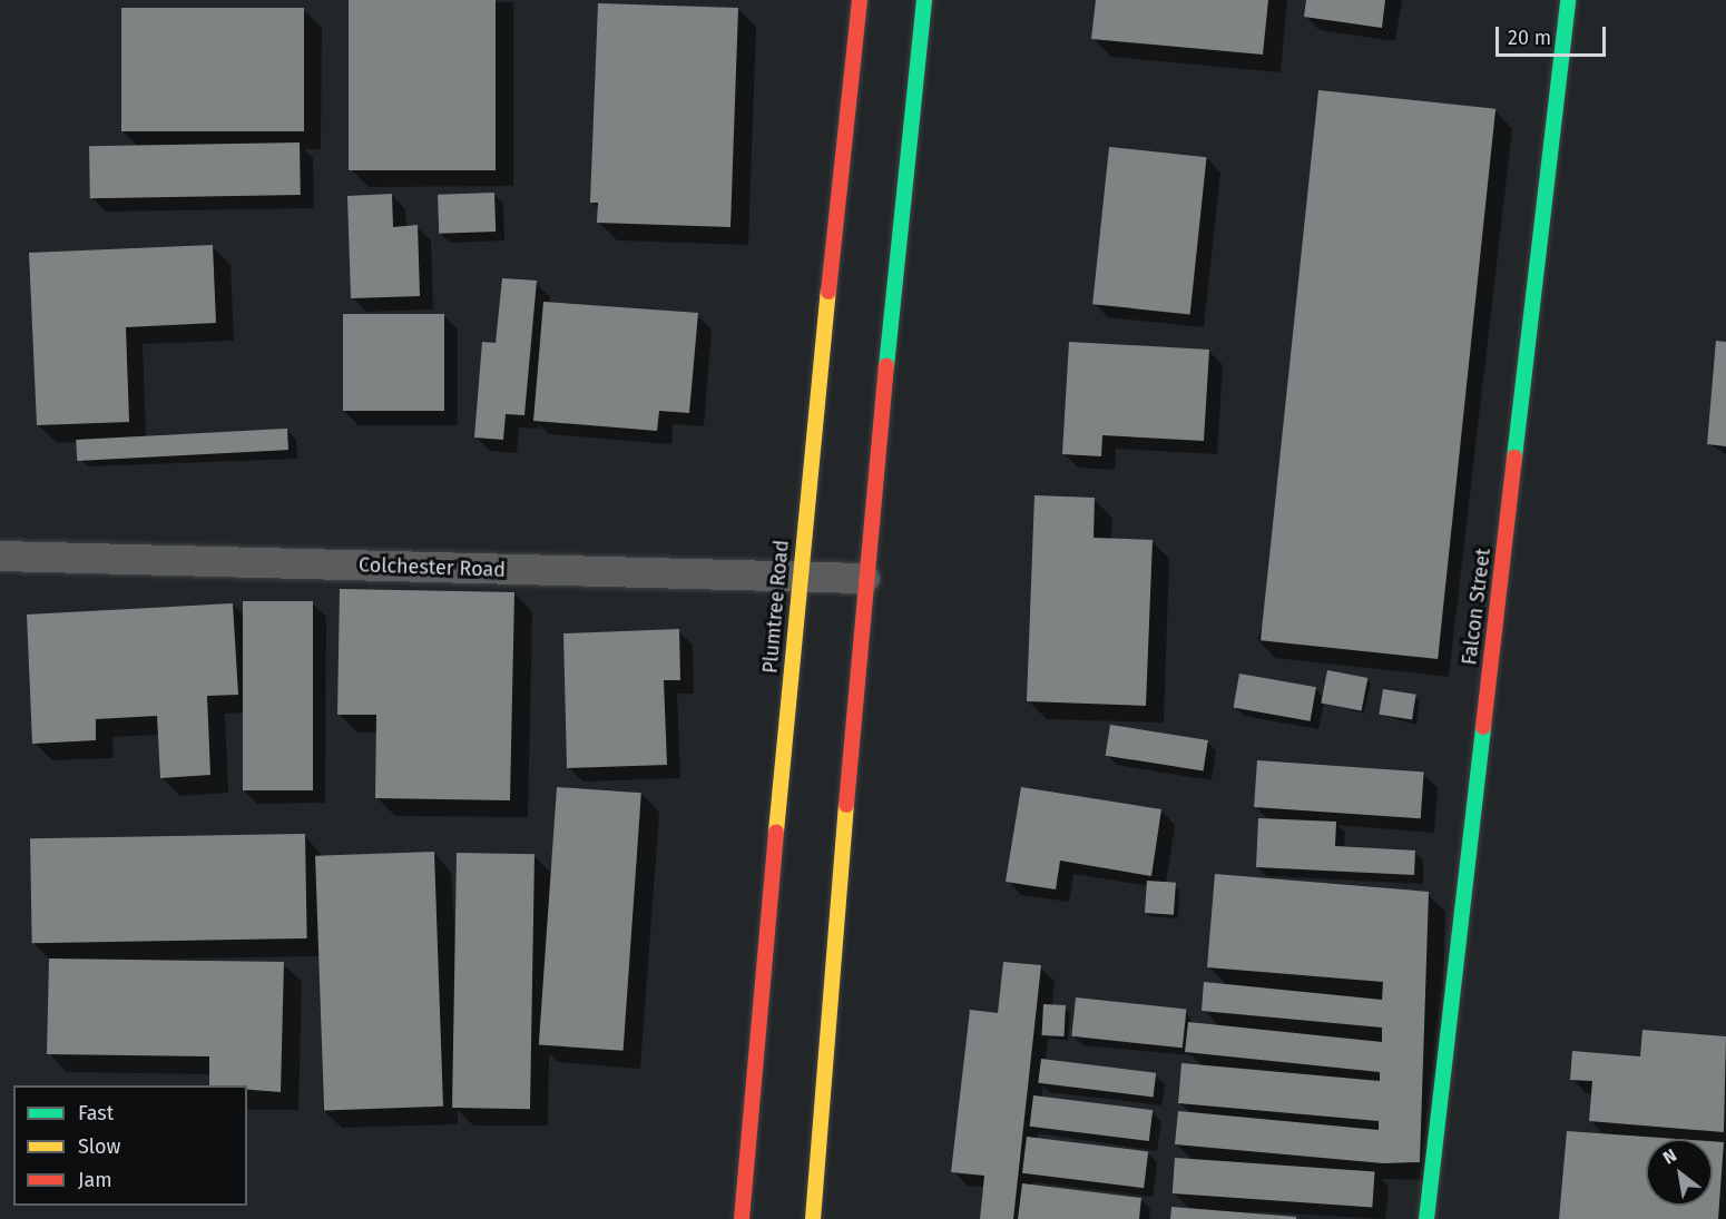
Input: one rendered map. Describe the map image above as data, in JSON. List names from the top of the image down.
{
  "streets": {
    "main road": ["Plumtree Road", "Falcon Street"],
    "street": ["Colchester Road"]
  },
  "crossings": [
    ["Colchester Road", "Plumtree Road"]
  ],
  "legend": ["Fast", "Slow", "Jam"],
  "scale_bar": "20 m",
  "north": "top left"
}
